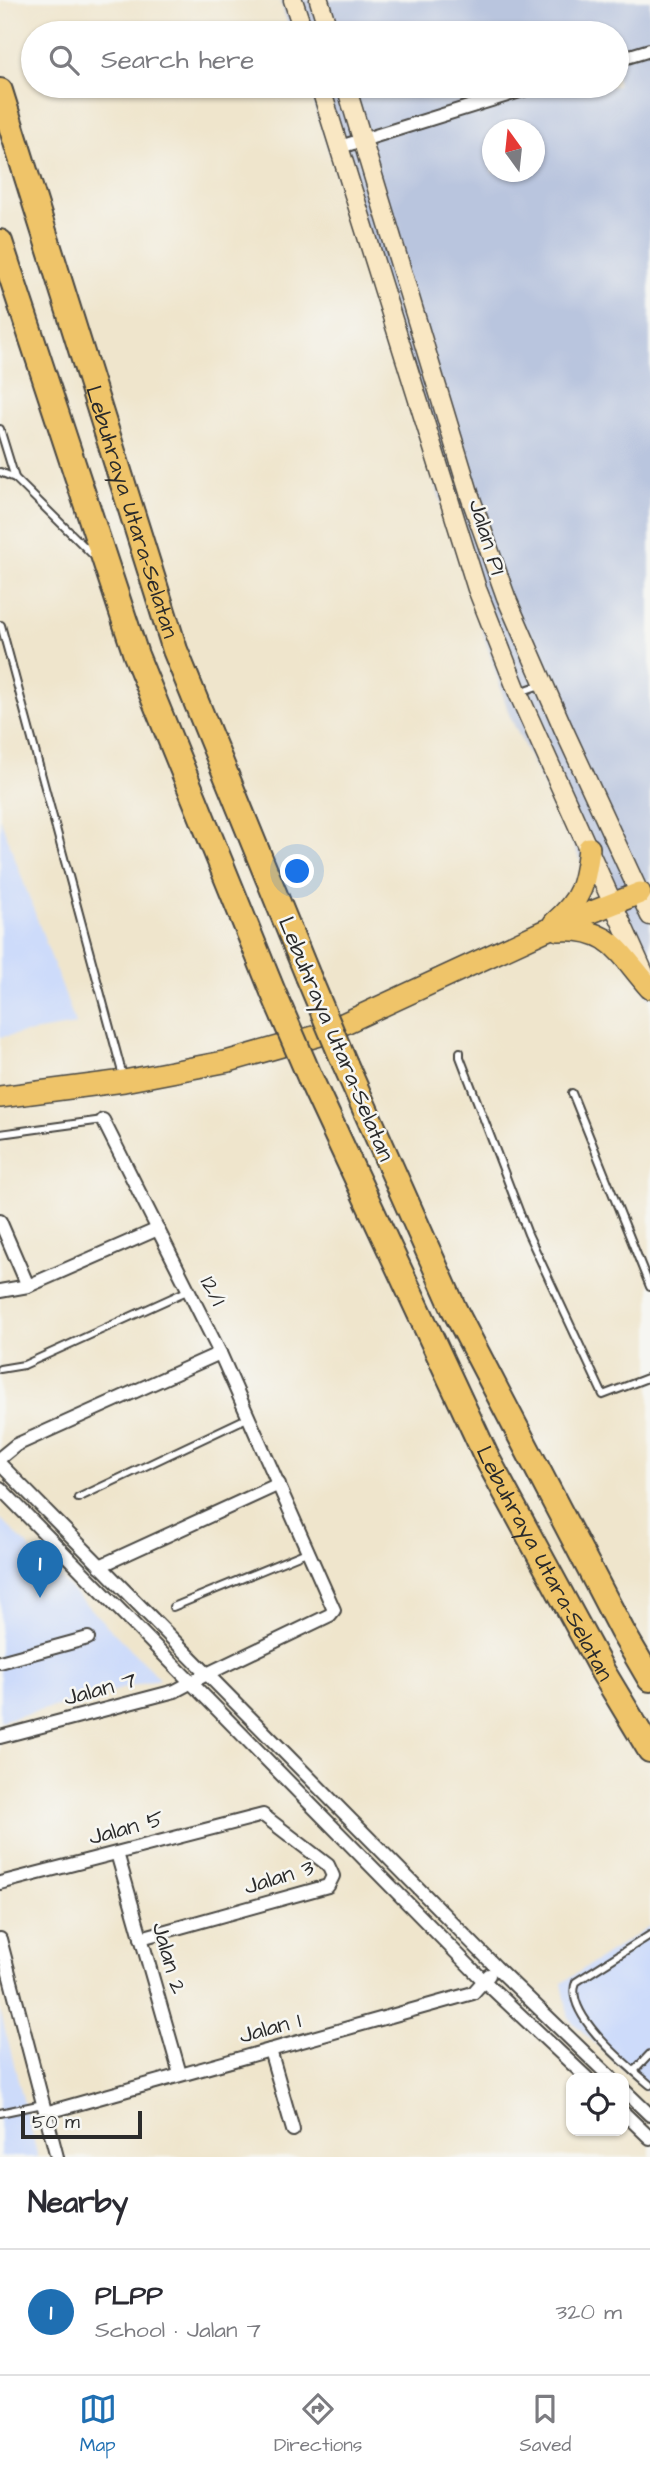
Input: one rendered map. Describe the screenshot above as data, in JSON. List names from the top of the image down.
{
  "streets": {
    "highway": ["Lebuhraya Utara–Selatan"],
    "main road": ["Jalan P1"],
    "street": [
      "12/1",
      "Jalan 7",
      "Jalan 5",
      "Jalan 3",
      "Jalan 2",
      "Jalan 1"
    ]
  },
  "crossings": [
    ["12/1", "Jalan 7"],
    ["Jalan 5", "Jalan 3"],
    ["Jalan 5", "Jalan 2"],
    ["Jalan 3", "Jalan 2"],
    ["Jalan 2", "Jalan 1"]
  ],
  "scale_bar": "50 m",
  "north": "top",
  "page": {
    "search": "Search here",
    "pins": "1",
    "scale": "50 m",
    "heading": "Nearby",
    "list": [
      {
        "mark": "1",
        "name": "PLPP",
        "note": "School · Jalan 7",
        "value": "320 m"
      }
    ],
    "nav": ["Map", "Directions", "Saved"]
  }
}
